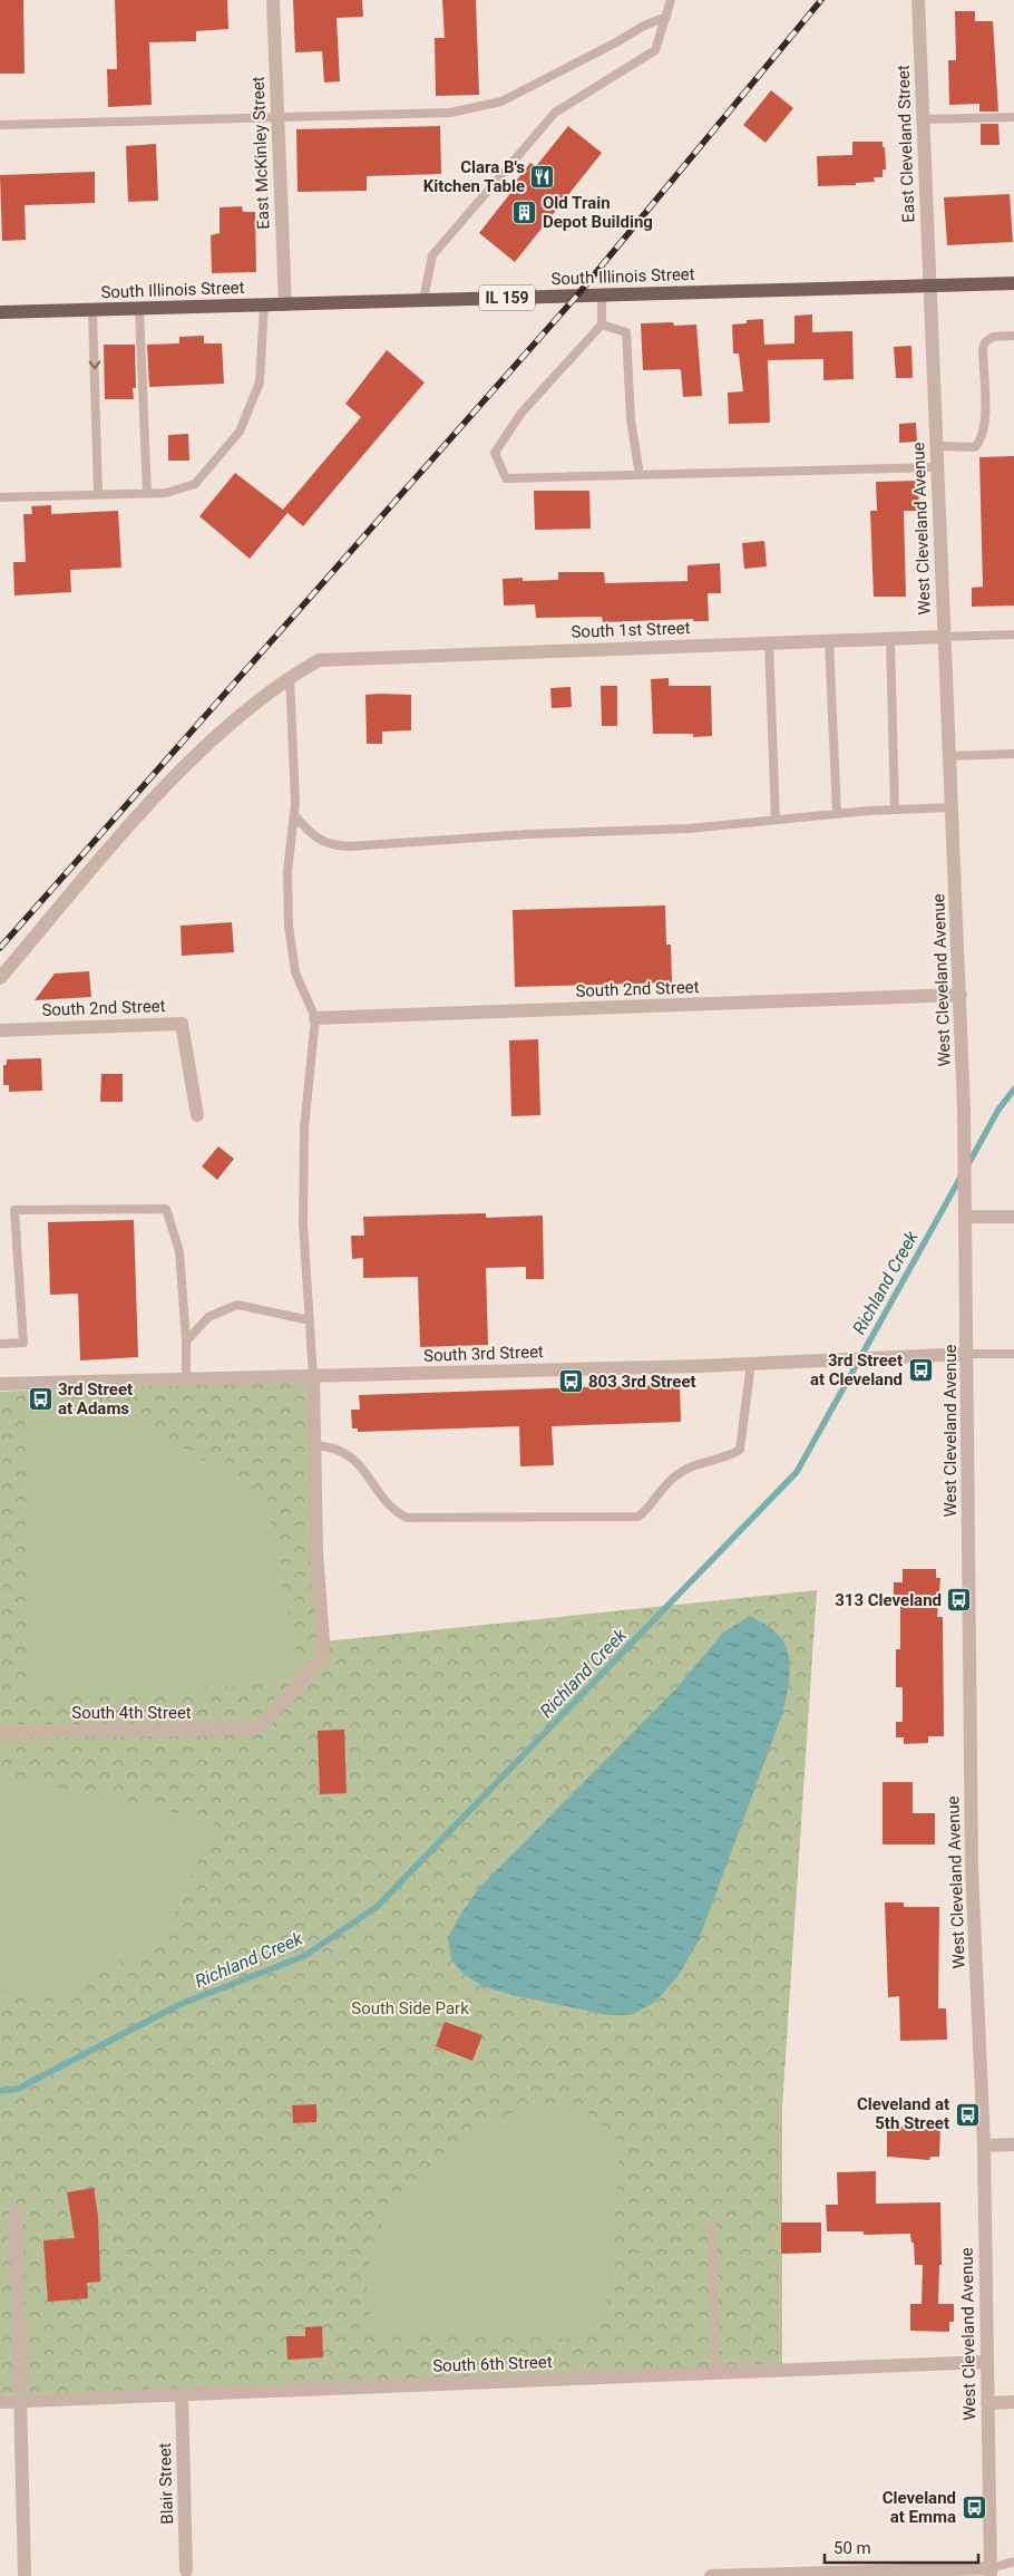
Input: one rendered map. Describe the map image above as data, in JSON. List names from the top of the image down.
{
  "streets": {
    "main road": ["South Illinois Street", "IL 159"],
    "street": [
      "East Cleveland Street",
      "East McKinley Street",
      "West Cleveland Avenue",
      "South 1st Street",
      "South 2nd Street",
      "South 3rd Street",
      "South 4th Street",
      "South 6th Street",
      "Blair Street"
    ]
  },
  "crossings": [
    ["East Cleveland Street", "South Illinois Street"],
    ["East Cleveland Street", "West Cleveland Avenue"],
    ["East McKinley Street", "South Illinois Street"],
    ["South Illinois Street", "West Cleveland Avenue"],
    ["West Cleveland Avenue", "South 1st Street"],
    ["West Cleveland Avenue", "South 2nd Street"],
    ["West Cleveland Avenue", "South 3rd Street"],
    ["West Cleveland Avenue", "South 6th Street"],
    ["South 6th Street", "Blair Street"]
  ],
  "water": ["Richland Creek"],
  "parks": ["South Side Park"],
  "places": {
    "restaurant": ["Clara B's Kitchen Table"],
    "building": ["Old Train Depot Building"],
    "bus stop": [
      "3rd Street at Cleveland",
      "803 3rd Street",
      "3rd Street at Adams",
      "313 Cleveland",
      "Cleveland at 5th Street",
      "Cleveland at Emma"
    ]
  },
  "scale_bar": "50 m"
}
